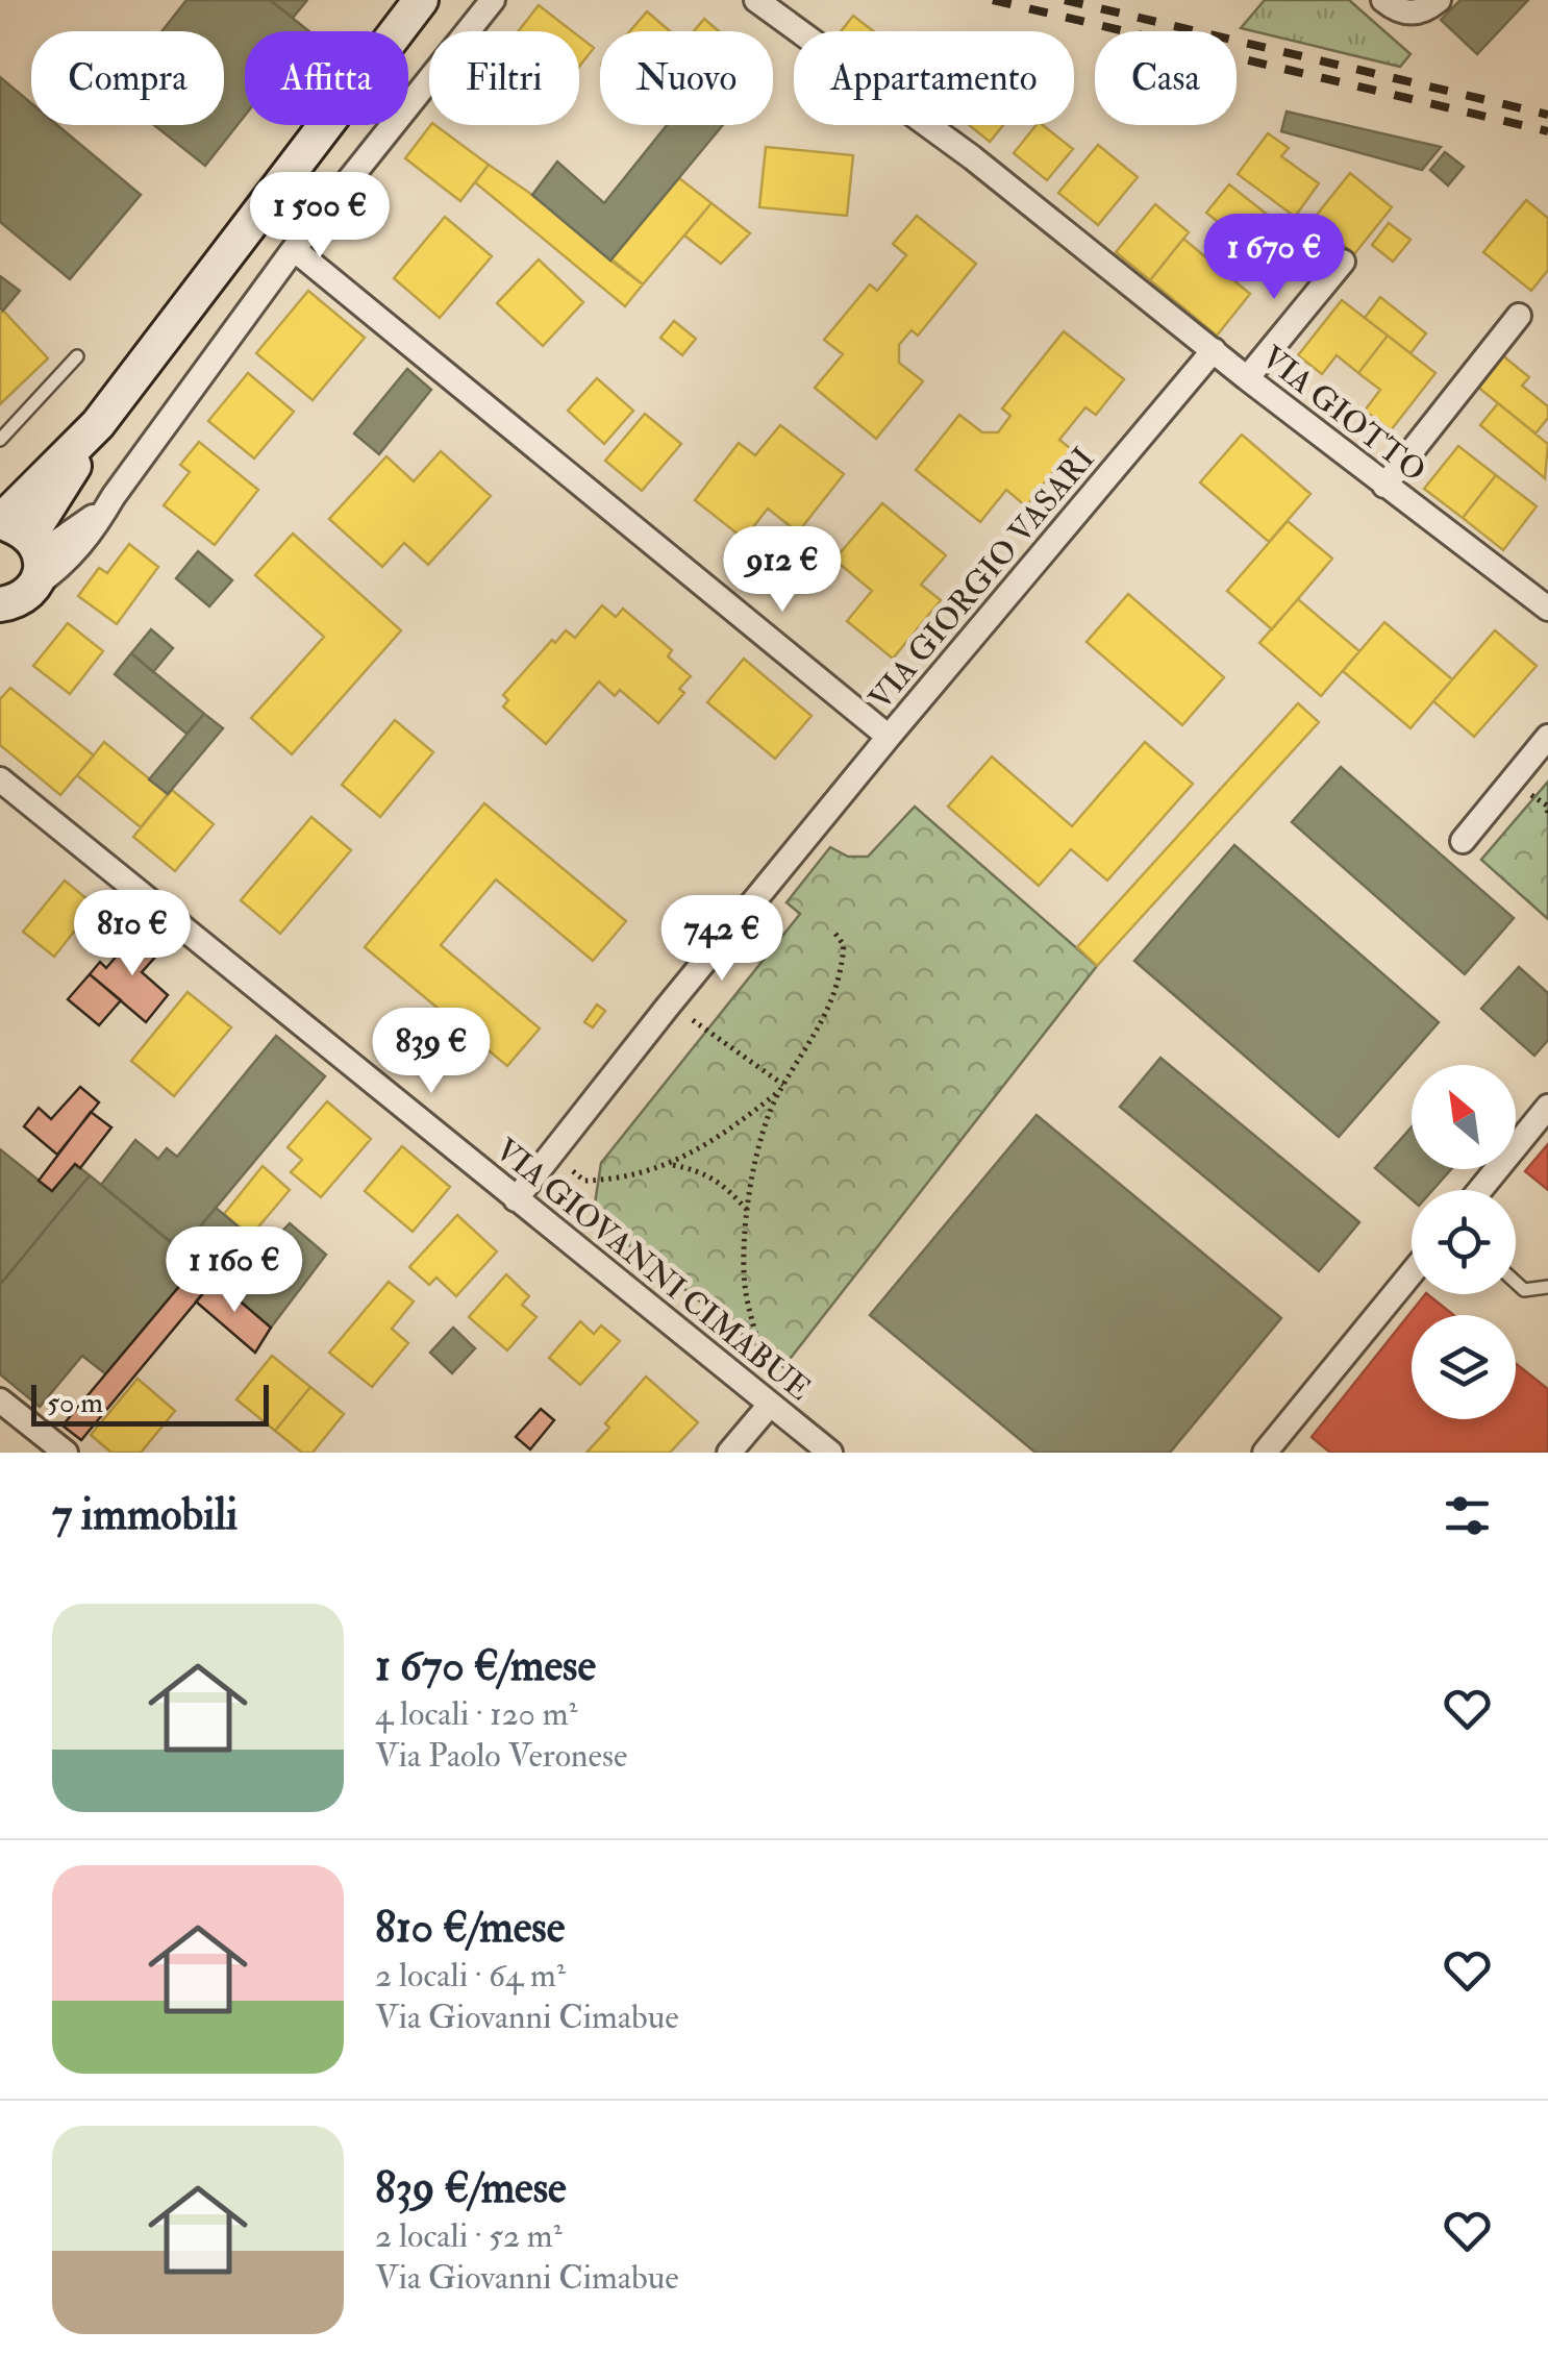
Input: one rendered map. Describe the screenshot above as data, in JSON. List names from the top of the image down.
{
  "streets": {
    "street": ["VIA GIOTTO", "VIA GIORGIO VASARI", "VIA GIOVANNI CIMABUE"]
  },
  "crossings": [
    ["VIA GIOTTO", "VIA GIORGIO VASARI"]
  ],
  "scale_bar": "50 m",
  "north": "top left",
  "page": {
    "chip": [
      "Compra",
      "Affitta",
      "Filtri",
      "Nuovo",
      "Appartamento",
      "Casa"
    ],
    "price": [
      "1 500 €",
      "1 670 €",
      "912 €",
      "810 €",
      "742 €",
      "839 €",
      "1 160 €"
    ],
    "scale": "50 m",
    "heading": "7 immobili",
    "list": [
      {
        "name": "1 670 €/mese",
        "note": "4 locali · 120 m² · Via Paolo Veronese"
      },
      {
        "name": "810 €/mese",
        "note": "2 locali · 64 m² · Via Giovanni Cimabue"
      },
      {
        "name": "839 €/mese",
        "note": "2 locali · 52 m² · Via Giovanni Cimabue"
      }
    ]
  }
}
